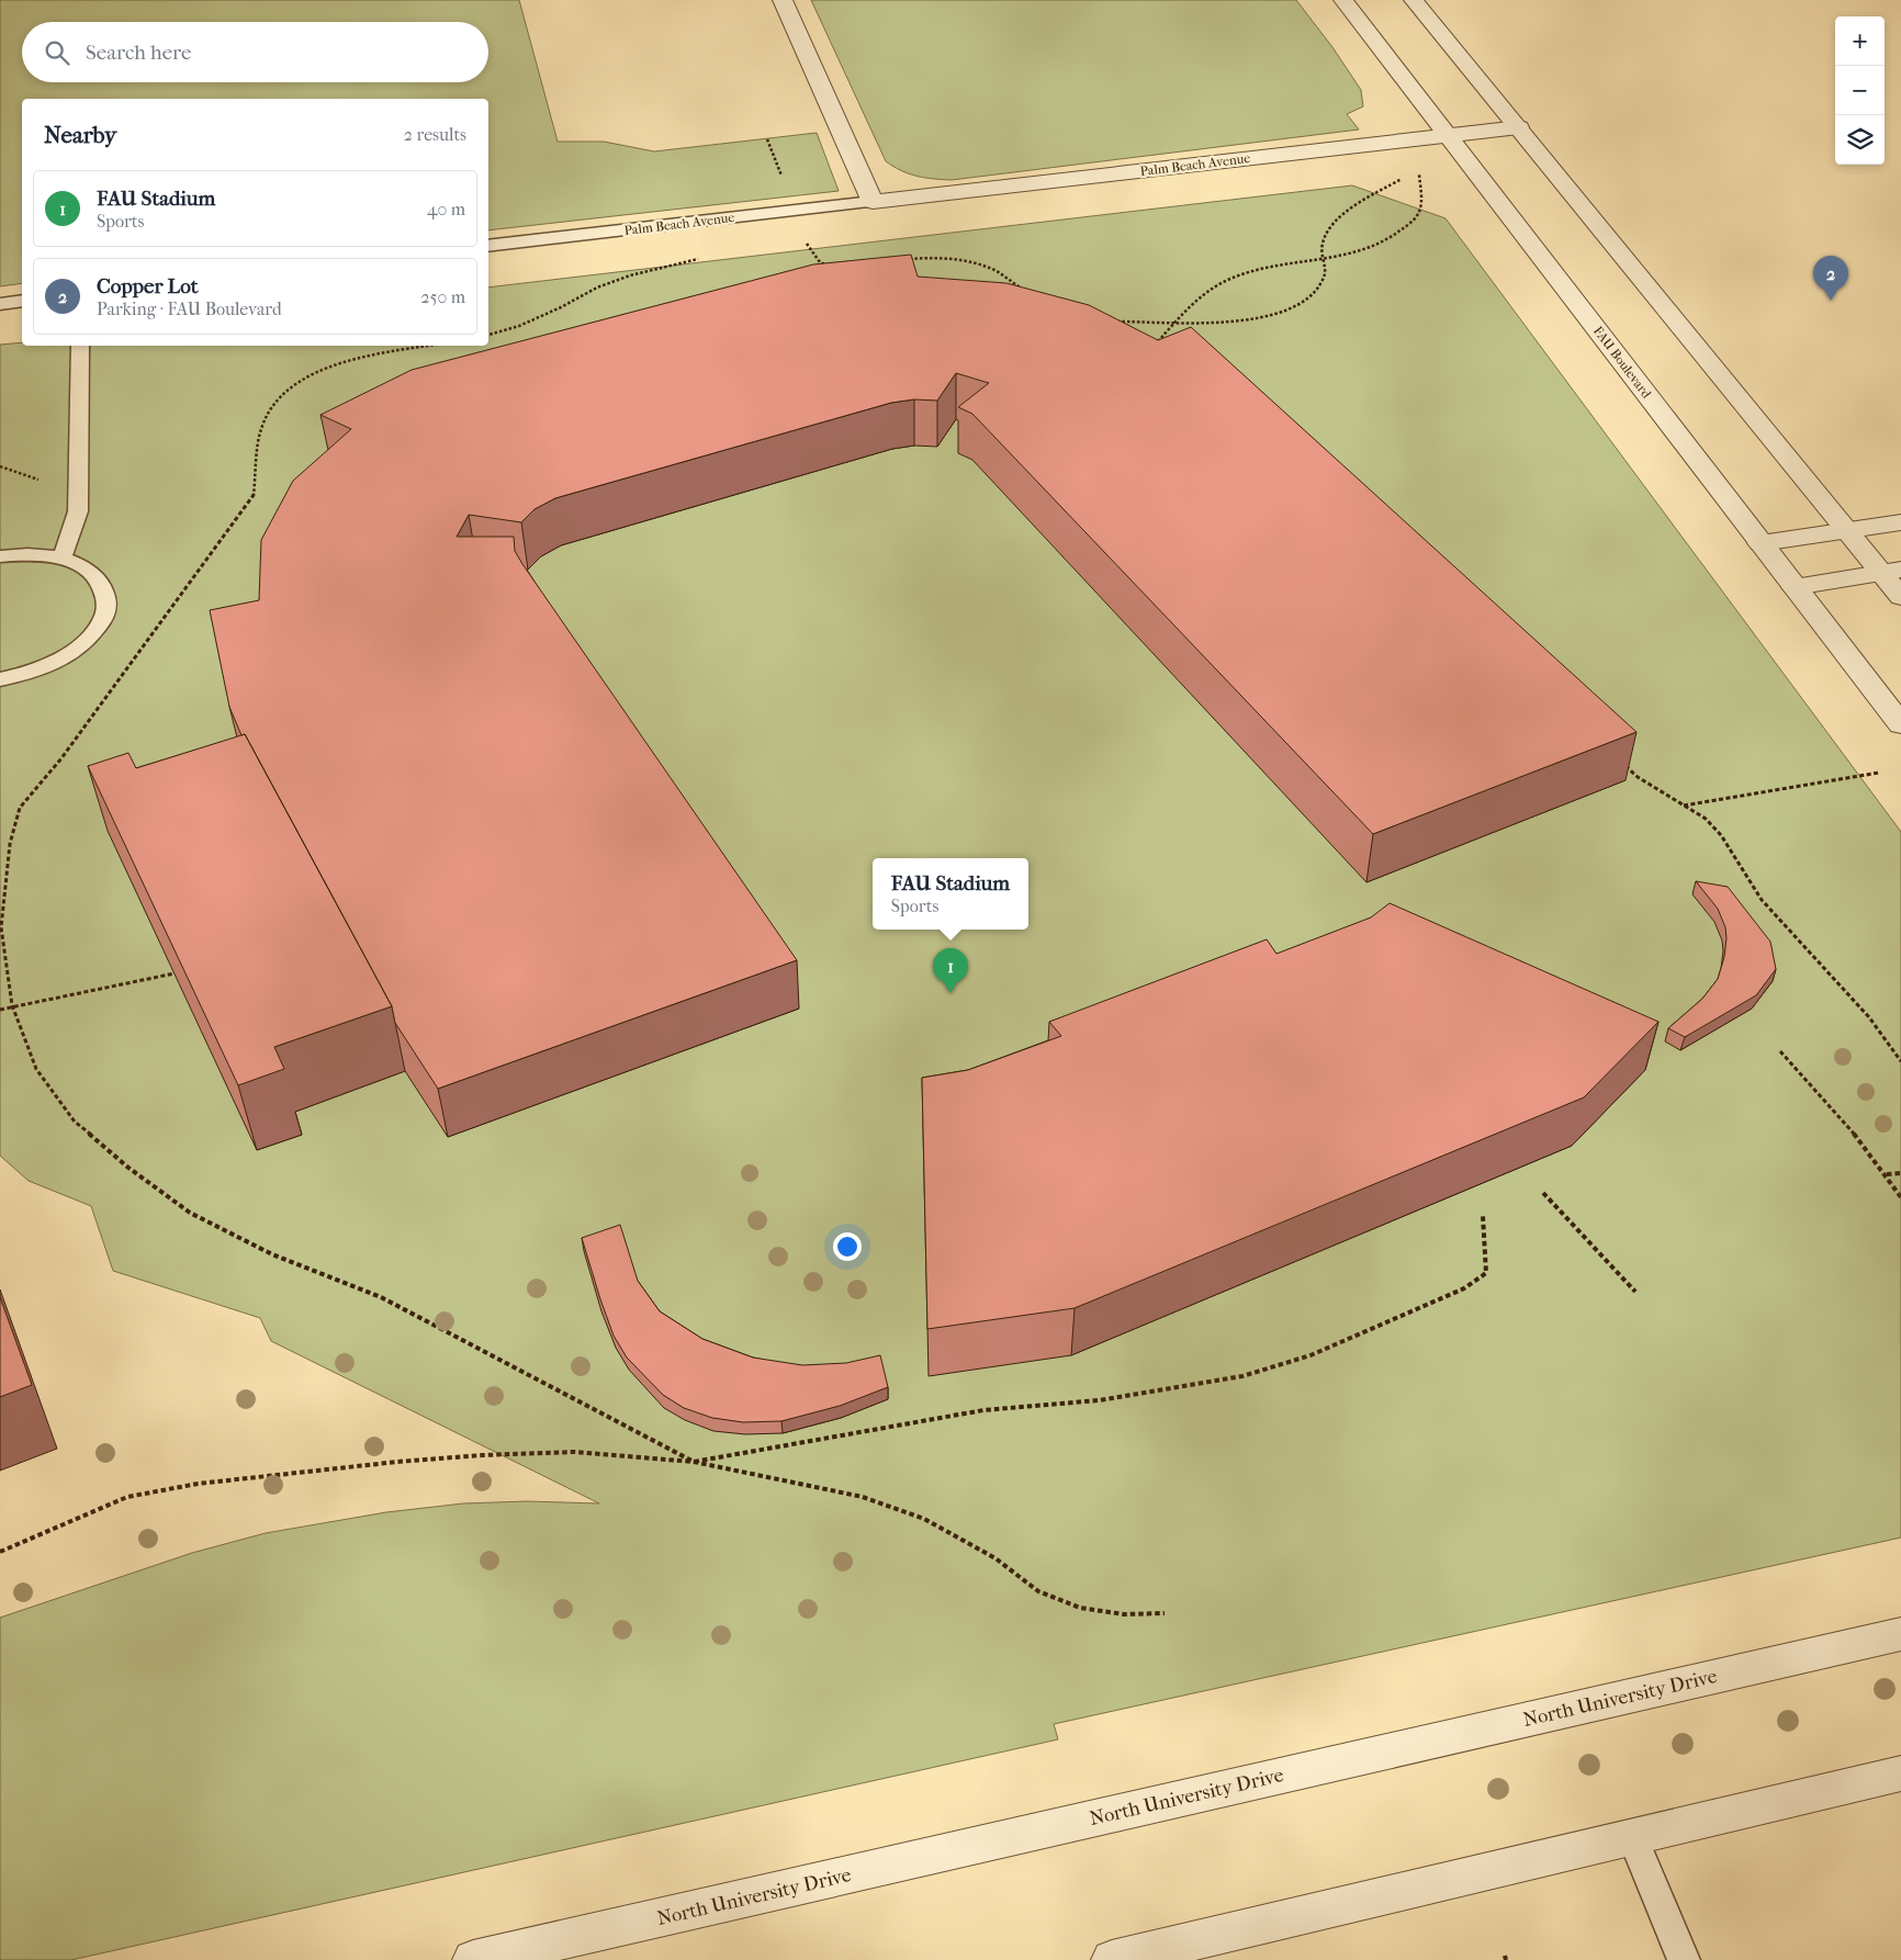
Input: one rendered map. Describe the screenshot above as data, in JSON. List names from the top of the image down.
{
  "streets": {
    "street": ["Palm Beach Avenue", "FAU Boulevard", "North University Drive"]
  },
  "crossings": [
    ["Palm Beach Avenue", "FAU Boulevard"]
  ],
  "page": {
    "map_buttons": ["+", "−"],
    "search": "Search here",
    "heading": ["Nearby", "2 results"],
    "list": [
      {
        "mark": "1",
        "name": "FAU Stadium",
        "note": "Sports",
        "value": "40 m"
      },
      {
        "mark": "2",
        "name": "Copper Lot",
        "note": "Parking · FAU Boulevard",
        "value": "250 m"
      }
    ],
    "pins": ["2", "1"],
    "popup": ["FAU Stadium", "Sports"]
  }
}
